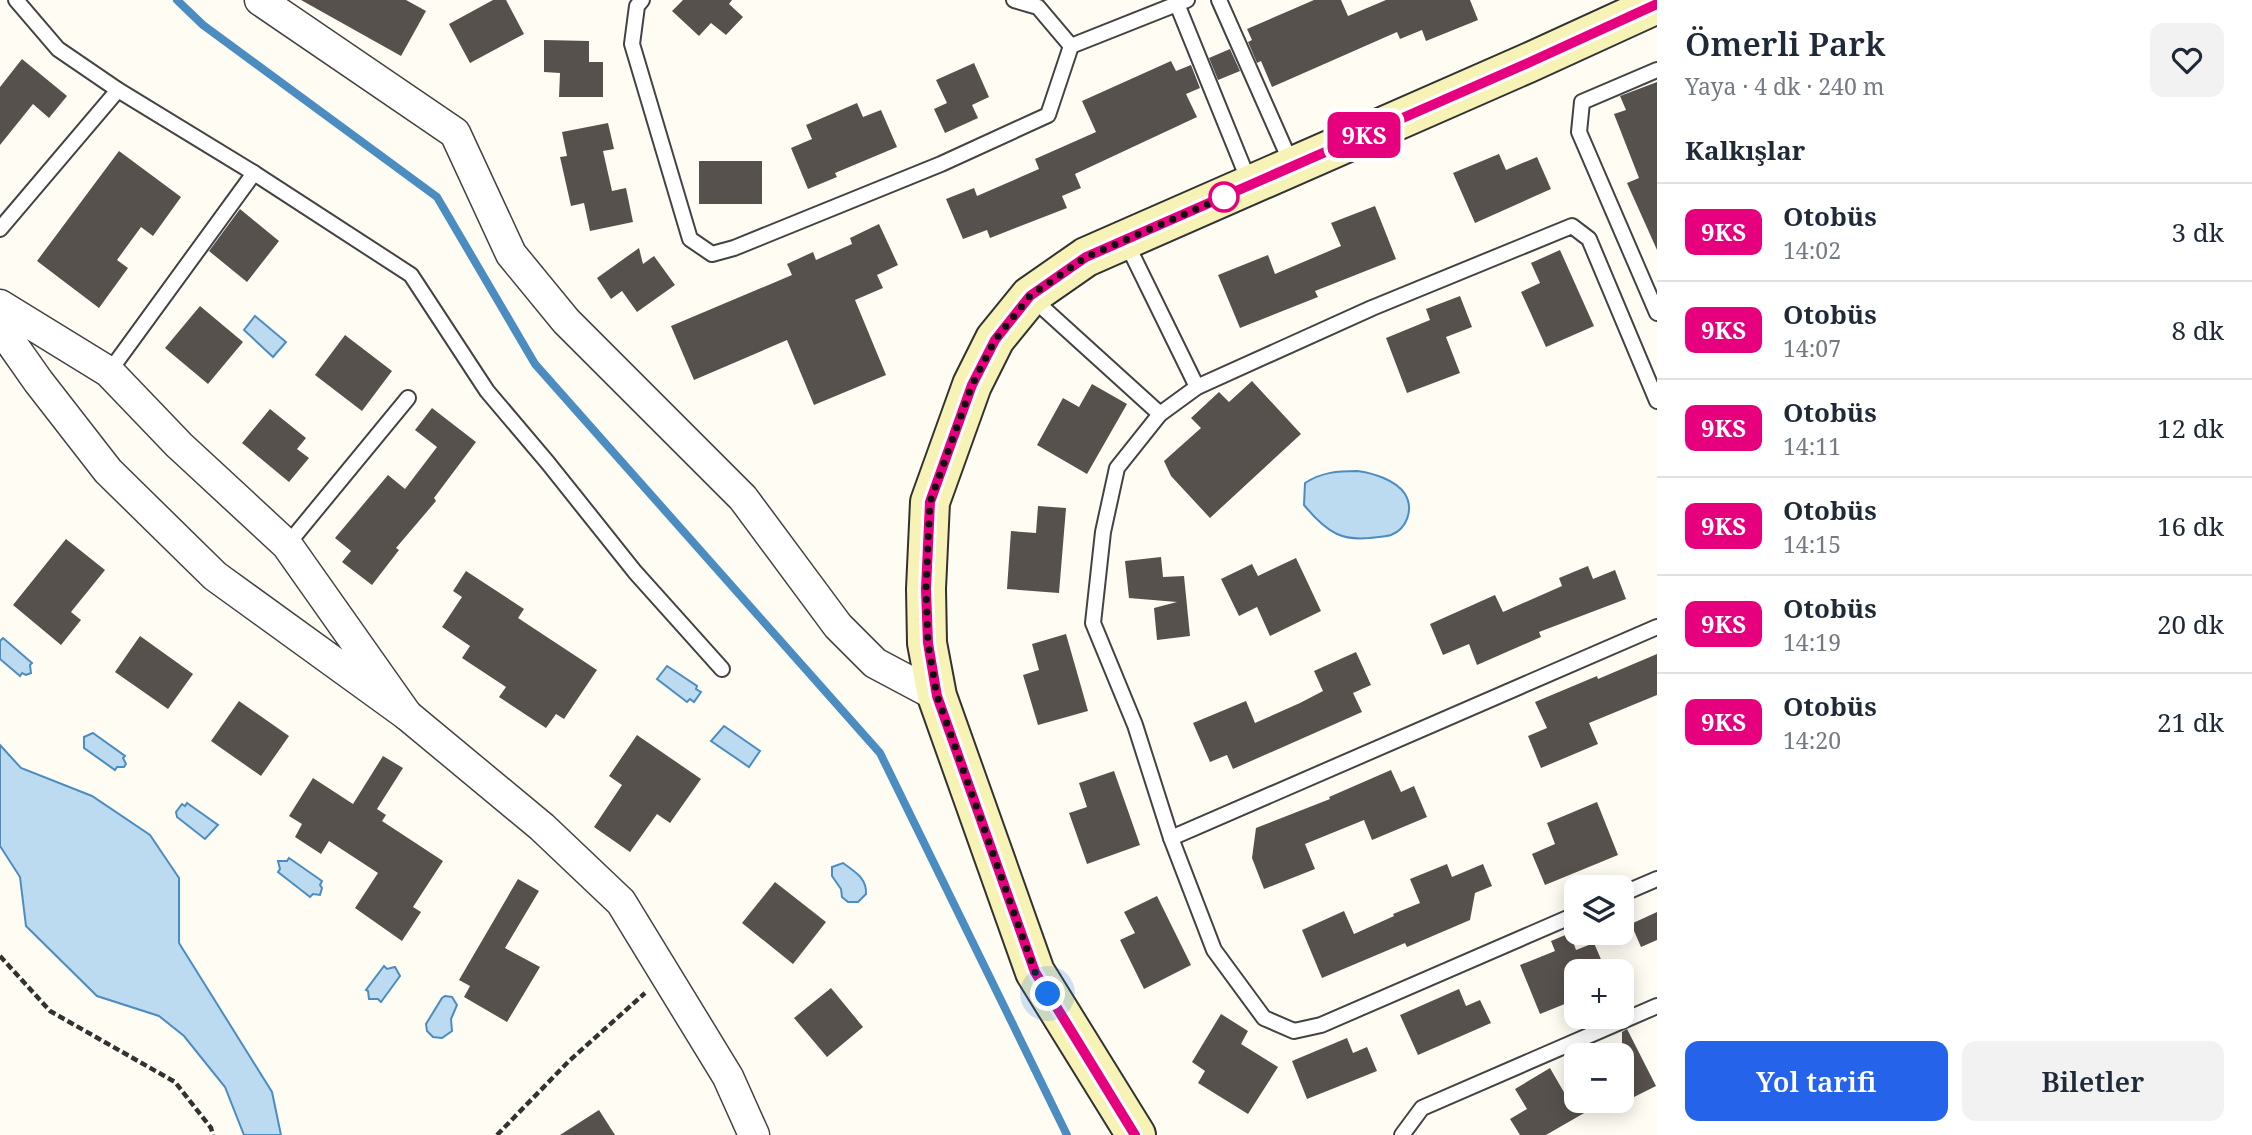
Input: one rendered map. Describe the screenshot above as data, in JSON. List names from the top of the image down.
{
  "lines": ["bus line 9KS"],
  "page": {
    "on_map": "9KS",
    "heading": [
      ["Ömerli Park", "Yaya · 4 dk · 240 m"],
      "Kalkışlar"
    ],
    "list": [
      {
        "mark": "9KS",
        "name": "Otobüs",
        "note": "14:02",
        "value": "3 dk"
      },
      {
        "mark": "9KS",
        "name": "Otobüs",
        "note": "14:07",
        "value": "8 dk"
      },
      {
        "mark": "9KS",
        "name": "Otobüs",
        "note": "14:11",
        "value": "12 dk"
      },
      {
        "mark": "9KS",
        "name": "Otobüs",
        "note": "14:15",
        "value": "16 dk"
      },
      {
        "mark": "9KS",
        "name": "Otobüs",
        "note": "14:19",
        "value": "20 dk"
      },
      {
        "mark": "9KS",
        "name": "Otobüs",
        "note": "14:20",
        "value": "21 dk"
      }
    ],
    "map_buttons": ["+", "−"],
    "buttons": ["Yol tarifi", "Biletler"]
  }
}
